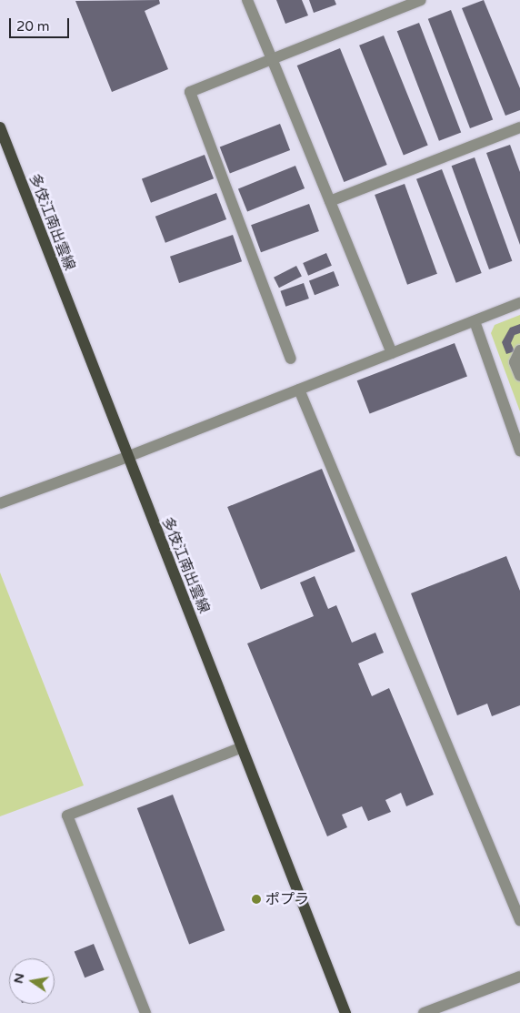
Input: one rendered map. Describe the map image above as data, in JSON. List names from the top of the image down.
{
  "streets": {
    "main road": ["多伎江南出雲線"]
  },
  "places": ["ポプラ"],
  "scale_bar": "20 m",
  "north": "left"
}
